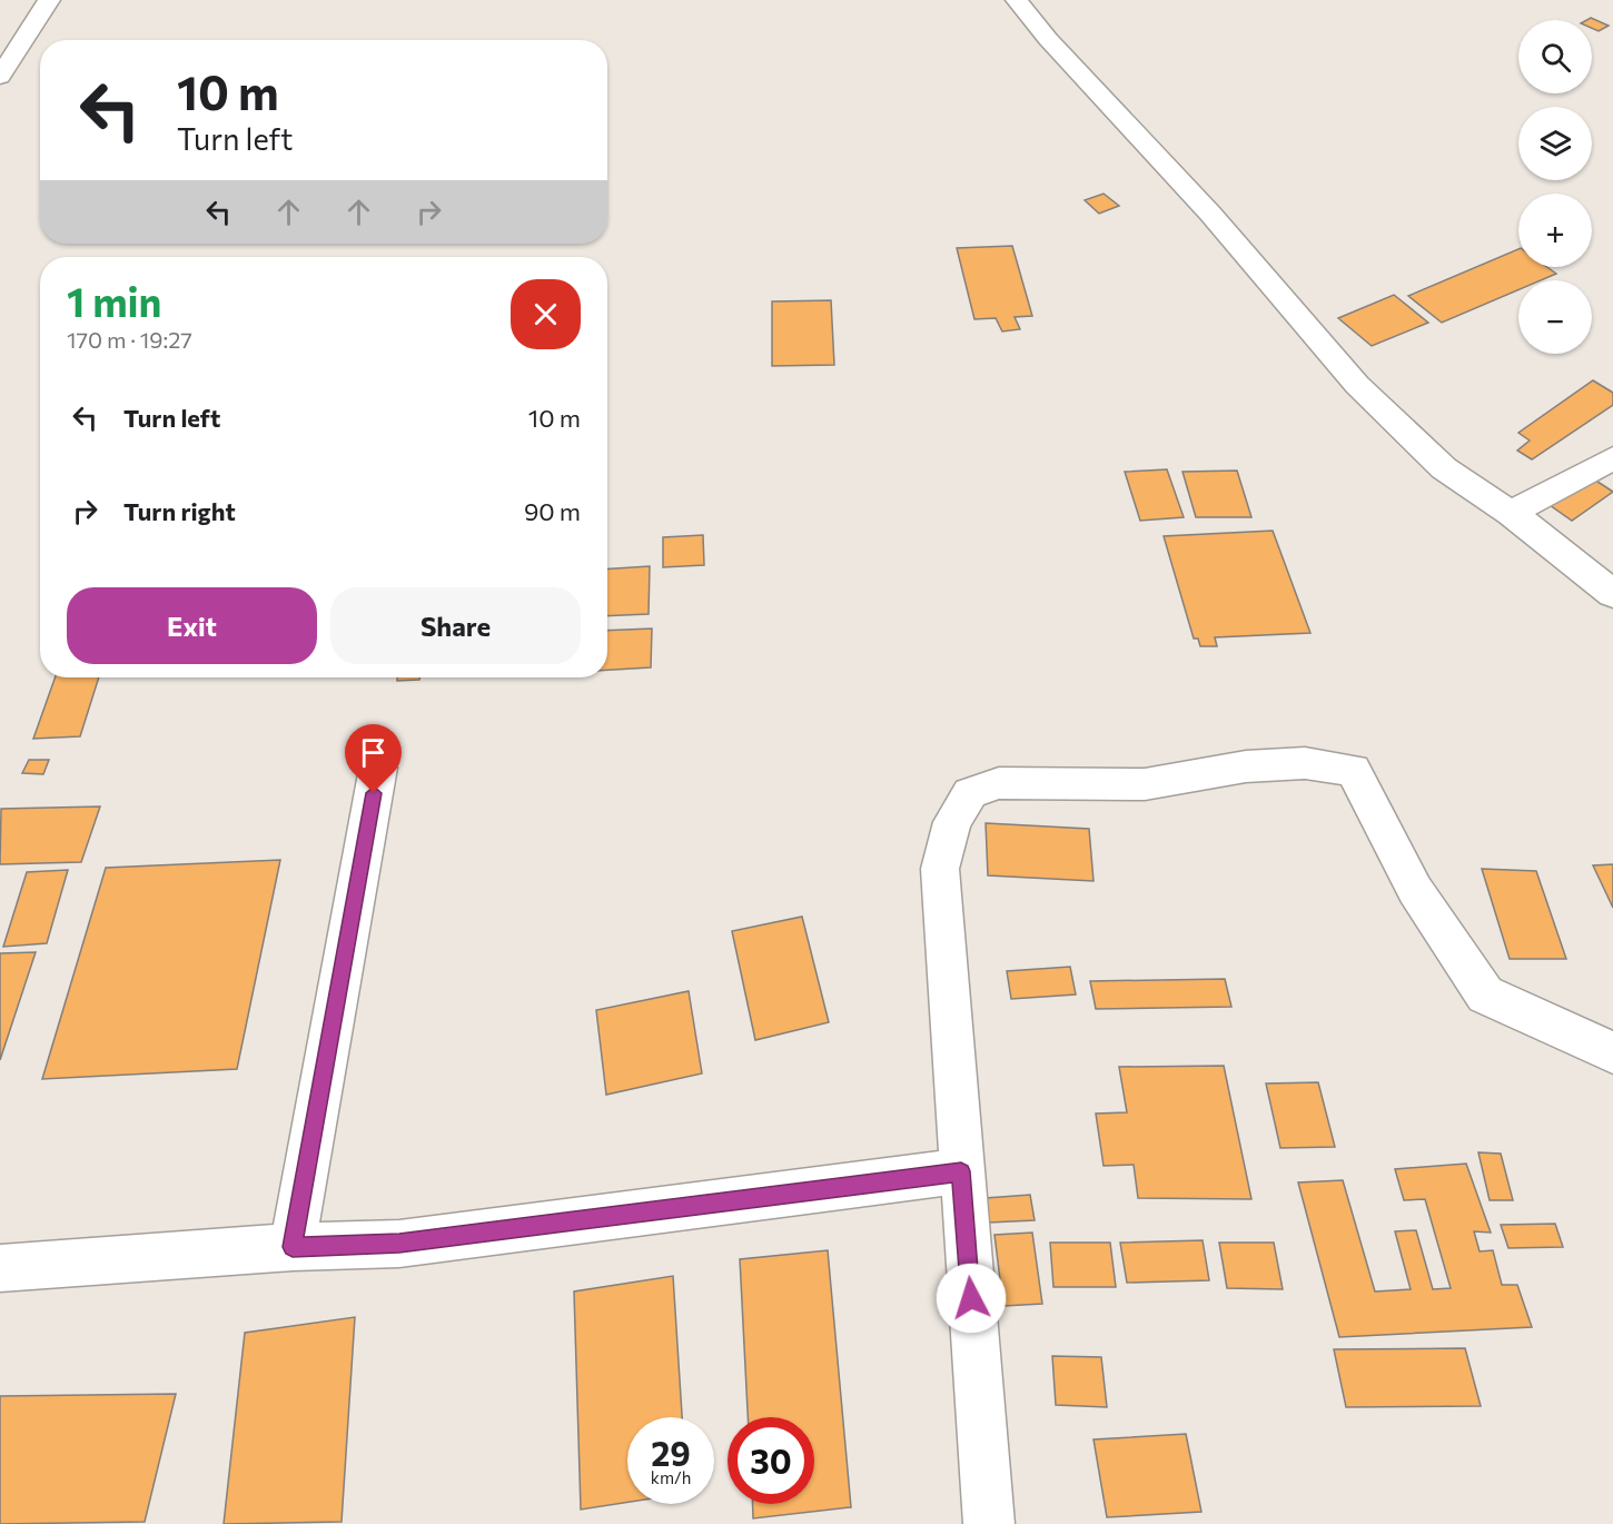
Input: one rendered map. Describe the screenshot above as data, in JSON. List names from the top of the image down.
{
  "page": {
    "map_buttons": ["+", "−"],
    "turn": ["10 m", "Turn left"],
    "heading": ["1 min", "170 m · 19:27"],
    "list": [
      {
        "name": "Turn left",
        "value": "10 m"
      },
      {
        "name": "Turn right",
        "value": "90 m"
      }
    ],
    "buttons": ["Exit", "Share"],
    "speed": "29 km/h",
    "limit": "30"
  }
}
